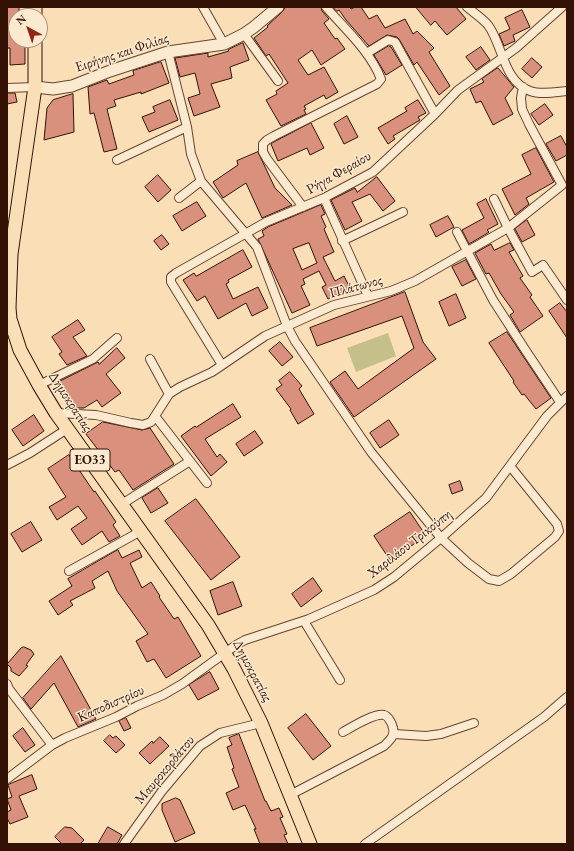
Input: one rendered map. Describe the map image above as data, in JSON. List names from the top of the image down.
{
  "streets": {
    "main road": ["Δημοκρατίας", "ΕΟ33"],
    "street": [
      "Ειρήνης και Φιλίας",
      "Ρήγα Φεραίου",
      "Πλάτωνος",
      "Χαριλάου Τρικούπη",
      "Καποδιστρίου",
      "Μαυροκορδάτου"
    ]
  },
  "crossings": [
    ["Ειρήνης και Φιλίας", "Δημοκρατίας"],
    ["Ρήγα Φεραίου", "Πλάτωνος"],
    ["Δημοκρατίας", "Χαριλάου Τρικούπη"],
    ["Δημοκρατίας", "Καποδιστρίου"],
    ["Δημοκρατίας", "Μαυροκορδάτου"],
    ["Χαριλάου Τρικούπη", "Καποδιστρίου"]
  ],
  "north": "top left"
}
